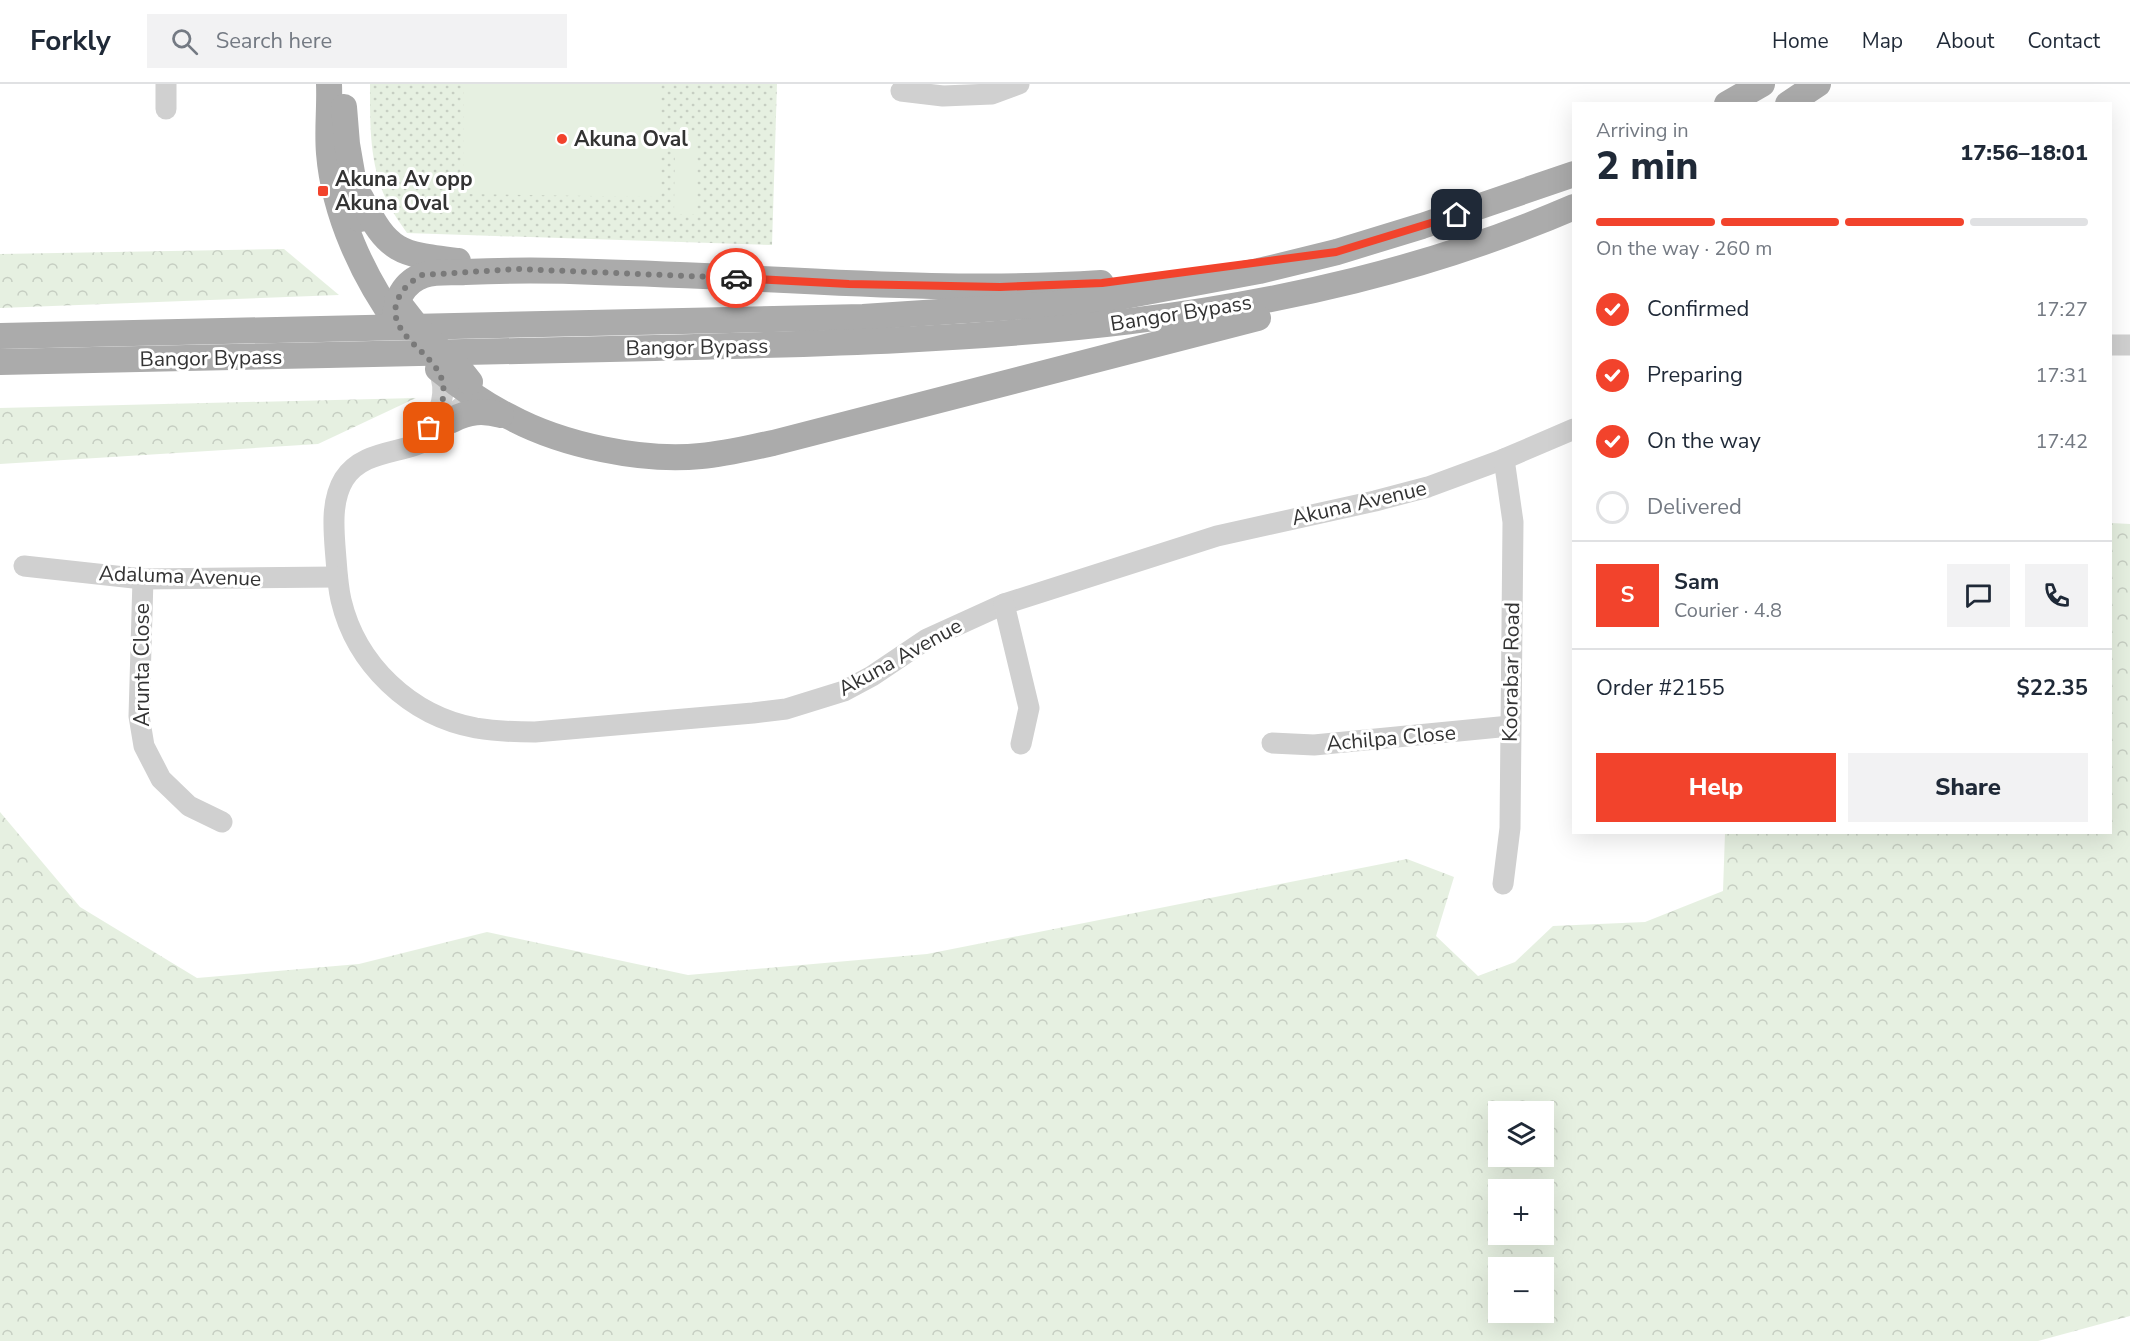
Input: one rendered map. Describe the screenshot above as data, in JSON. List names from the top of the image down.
{
  "streets": {
    "main road": ["Bangor Bypass"],
    "street": [
      "Akuna Avenue",
      "Adaluma Avenue",
      "Arunta Close",
      "Koorabar Road",
      "Achilpa Close"
    ]
  },
  "crossings": [
    ["Akuna Avenue", "Adaluma Avenue"],
    ["Akuna Avenue", "Koorabar Road"],
    ["Adaluma Avenue", "Arunta Close"],
    ["Koorabar Road", "Achilpa Close"]
  ],
  "places": {
    "other": ["Akuna Oval"],
    "transit": ["Akuna Av opp Akuna Oval"]
  },
  "page": {
    "header": "Forkly",
    "search": "Search here",
    "nav": [
      "Home",
      "Map",
      "About",
      "Contact"
    ],
    "heading": ["2 min", "Arriving in", "17:56–18:01"],
    "panel": [
      "Sam",
      "Courier · 4.8",
      "Order #2155",
      "$22.35"
    ],
    "bar": "On the way · 260 m",
    "list": [
      ["Confirmed", "17:27"],
      ["Preparing", "17:31"],
      ["On the way", "17:42"],
      "Delivered"
    ],
    "round": "S",
    "buttons": ["Help", "Share"],
    "map_buttons": ["+", "−"]
  }
}
